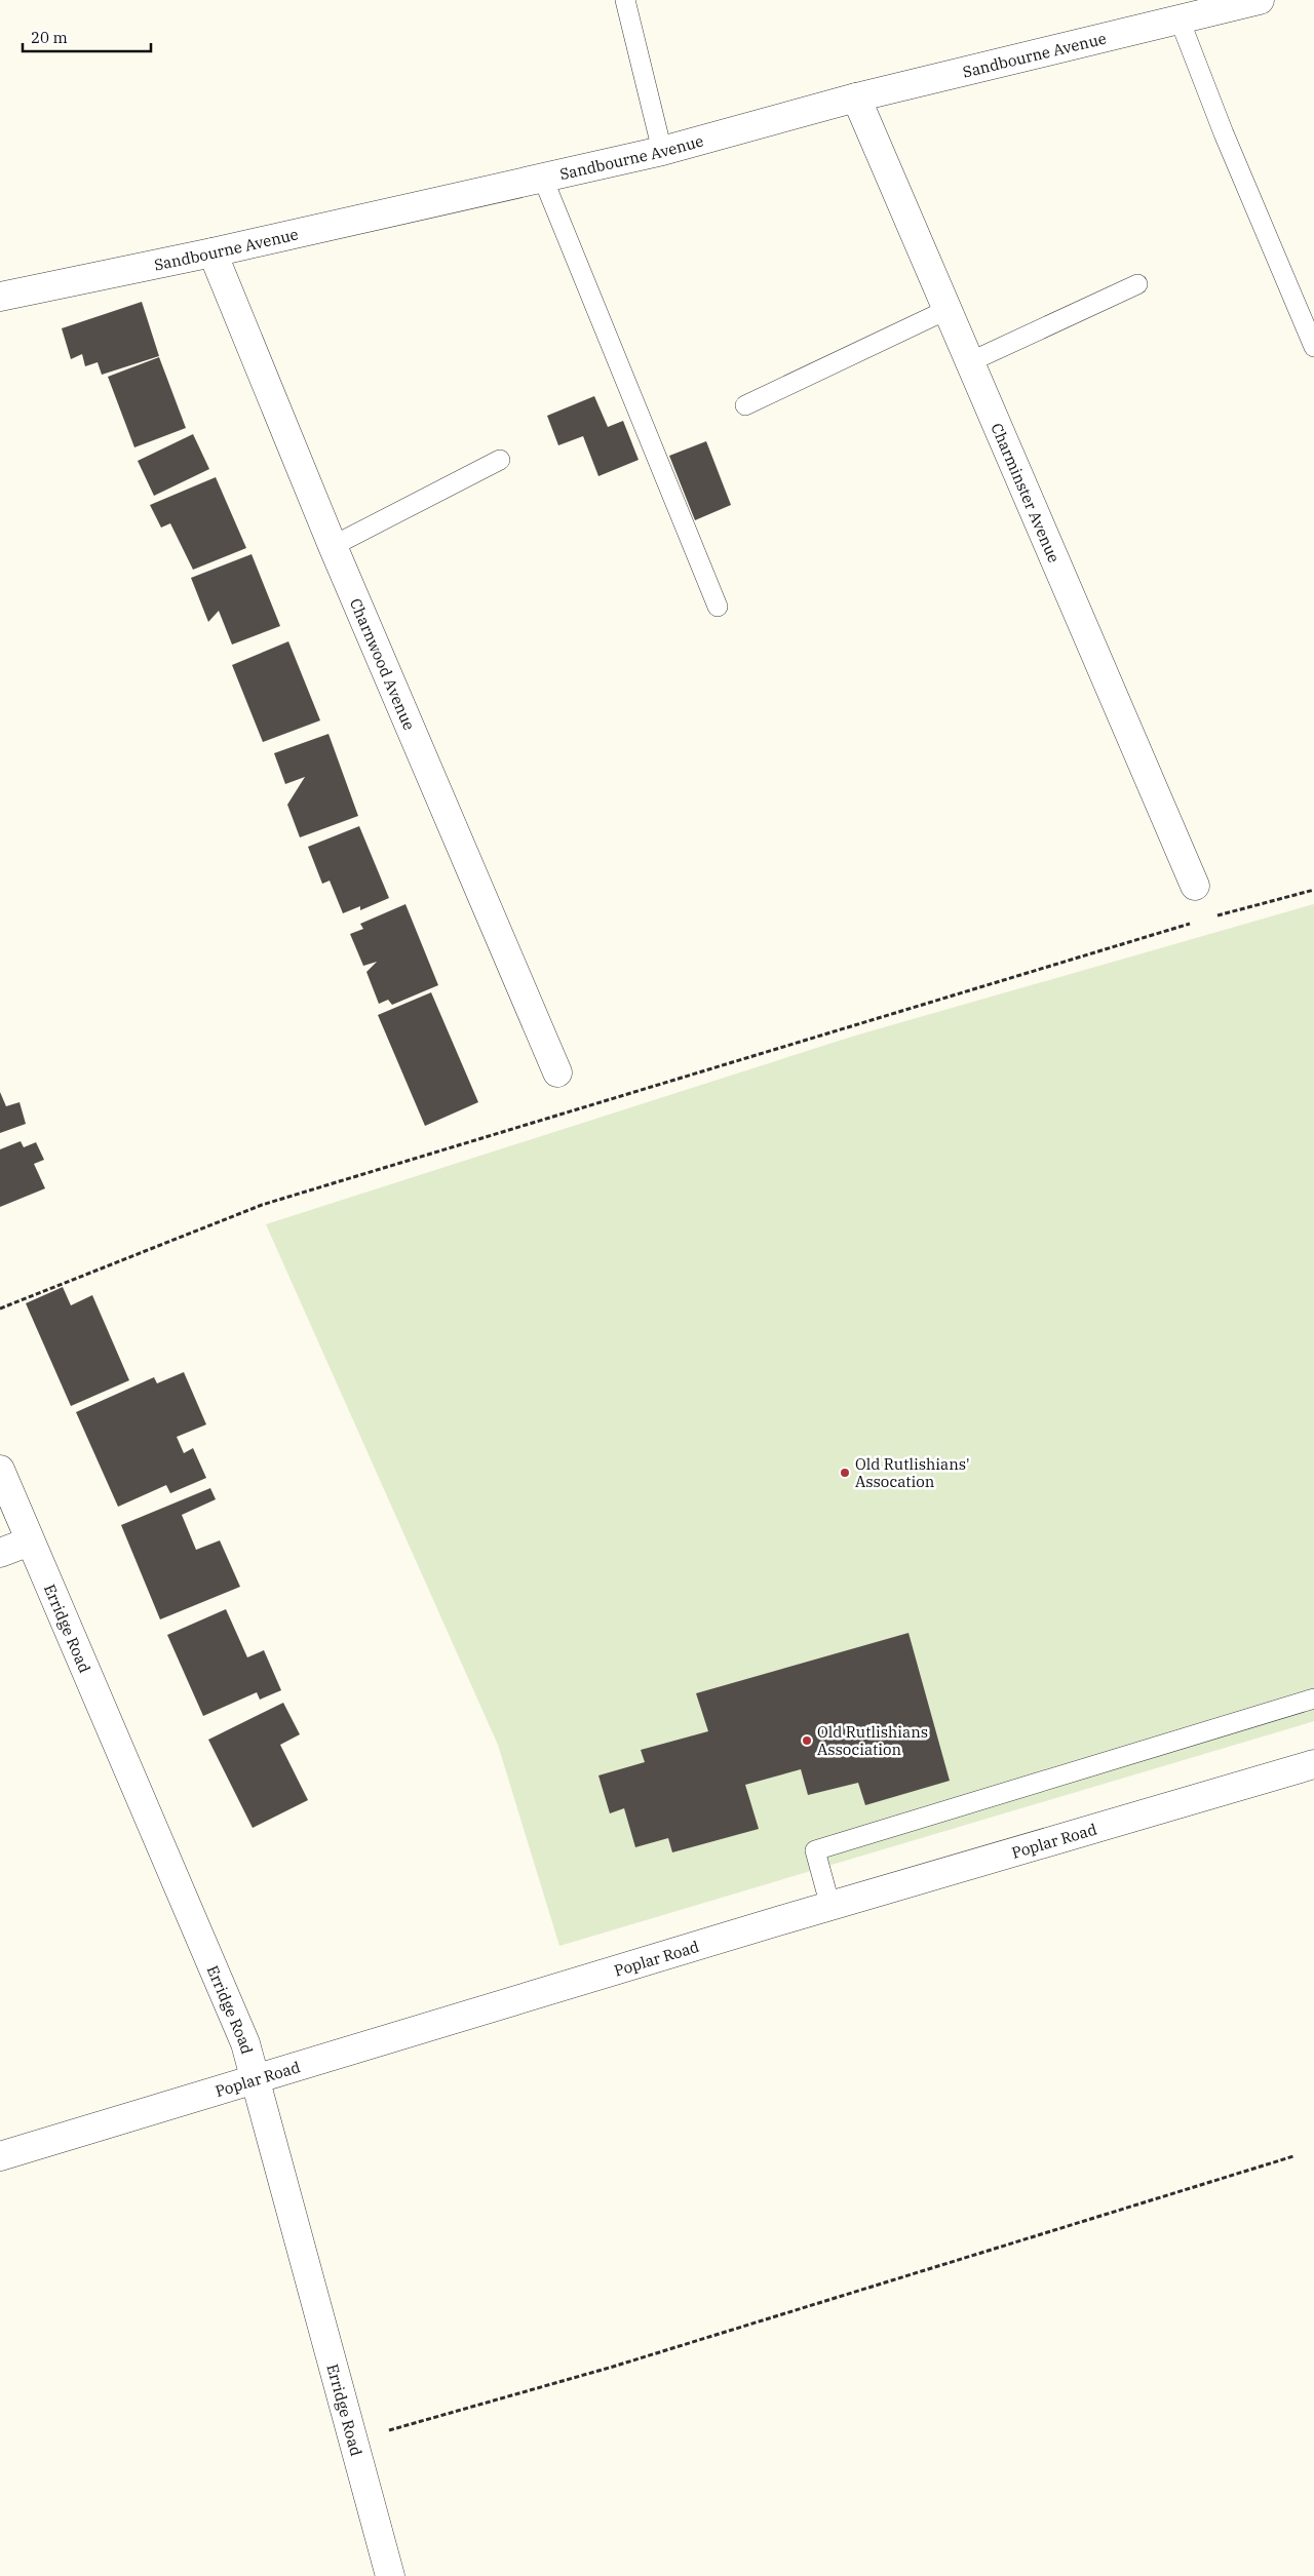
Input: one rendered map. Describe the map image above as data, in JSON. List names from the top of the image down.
{
  "streets": {
    "street": [
      "Sandbourne Avenue",
      "Charminster Avenue",
      "Charnwood Avenue",
      "Erridge Road",
      "Poplar Road"
    ]
  },
  "crossings": [
    ["Sandbourne Avenue", "Charminster Avenue"],
    ["Sandbourne Avenue", "Charnwood Avenue"],
    ["Erridge Road", "Poplar Road"]
  ],
  "places": ["Old Rutlishians' Assocation", "Old Rutlishians Association"],
  "scale_bar": "20 m"
}
